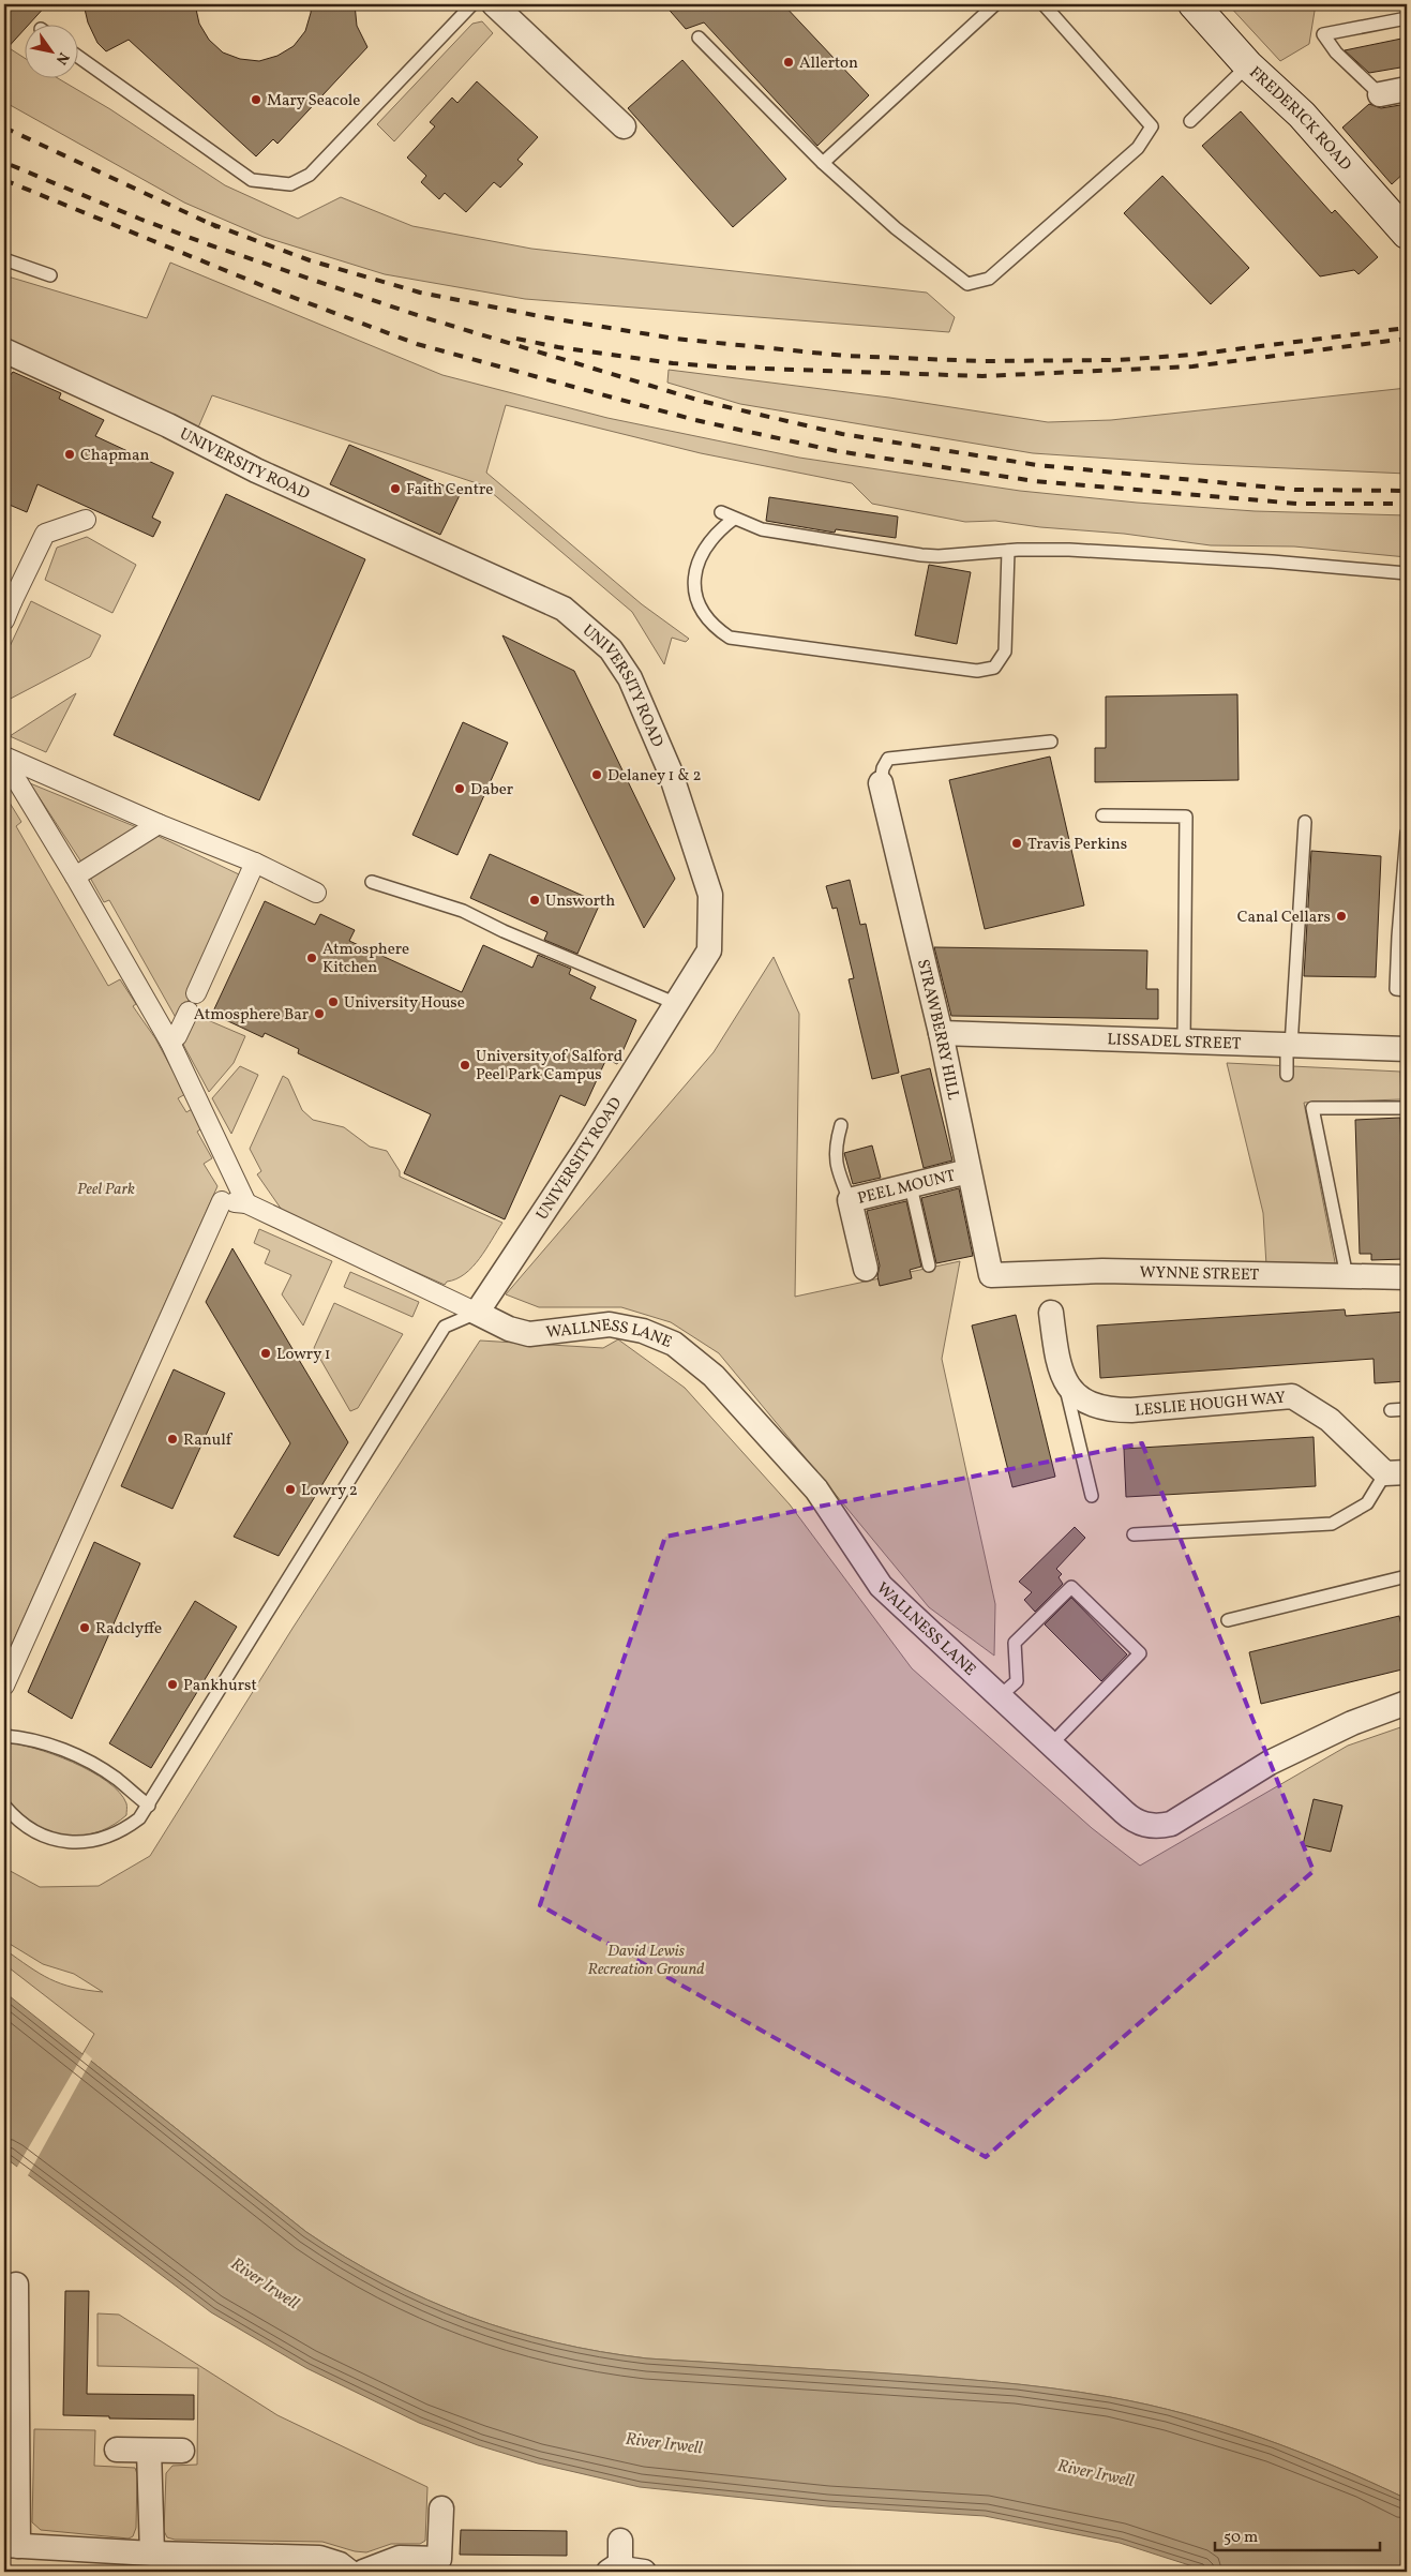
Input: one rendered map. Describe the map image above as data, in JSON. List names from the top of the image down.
{
  "streets": {
    "main road": ["FREDERICK ROAD"],
    "street": [
      "UNIVERSITY ROAD",
      "STRAWBERRY HILL",
      "LISSADEL STREET",
      "PEEL MOUNT",
      "WYNNE STREET",
      "WALLNESS LANE",
      "LESLIE HOUGH WAY"
    ]
  },
  "crossings": [
    ["UNIVERSITY ROAD", "WALLNESS LANE"],
    ["STRAWBERRY HILL", "LISSADEL STREET"],
    ["STRAWBERRY HILL", "PEEL MOUNT"],
    ["STRAWBERRY HILL", "WYNNE STREET"]
  ],
  "water": ["River Irwell"],
  "parks": ["Peel Park", "David Lewis Recreation Ground"],
  "places": [
    "Allerton",
    "Mary Seacole",
    "Chapman",
    "Faith Centre",
    "Delaney 1 & 2",
    "Daber",
    "Travis Perkins",
    "Unsworth",
    "Canal Cellars",
    "Atmosphere Kitchen",
    "University House",
    "Atmosphere Bar",
    "University of Salford Peel Park Campus",
    "Lowry 1",
    "Ranulf",
    "Lowry 2",
    "Radclyffe",
    "Pankhurst"
  ],
  "scale_bar": "50 m",
  "north": "bottom right"
}
